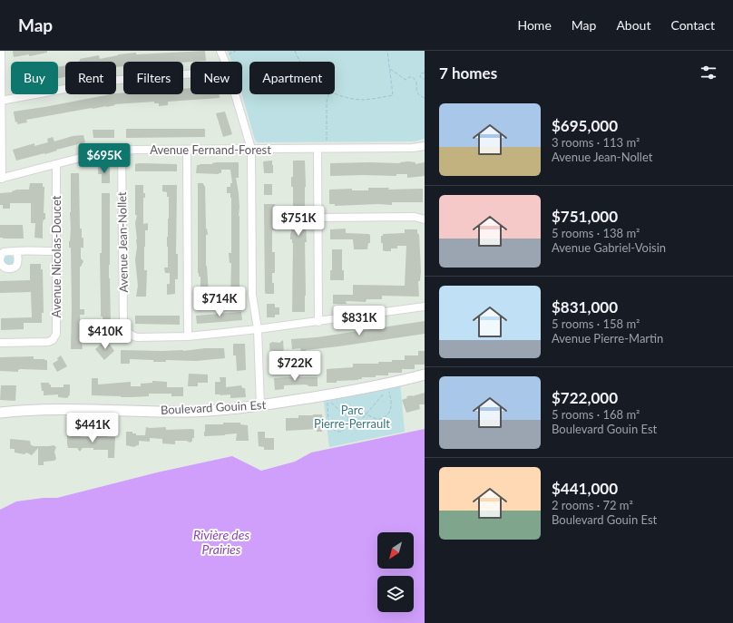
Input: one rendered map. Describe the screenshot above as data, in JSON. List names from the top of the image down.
{
  "streets": {
    "street": [
      "Avenue Fernand-Forest",
      "Avenue Jean-Nollet",
      "Avenue Nicolas-Doucet",
      "Boulevard Gouin Est"
    ]
  },
  "crossings": [
    ["Avenue Fernand-Forest", "Avenue Jean-Nollet"],
    ["Avenue Fernand-Forest", "Avenue Nicolas-Doucet"]
  ],
  "water": ["Rivière des Prairies"],
  "parks": ["Parc Pierre-Perrault"],
  "north": "bottom left",
  "page": {
    "header": "Map",
    "nav": [
      "Home",
      "Map",
      "About",
      "Contact"
    ],
    "heading": "7 homes",
    "chip": [
      "Buy",
      "Rent",
      "Filters",
      "New",
      "Apartment"
    ],
    "list": [
      {
        "name": "$695,000",
        "note": "3 rooms · 113 m² · Avenue Jean-Nollet"
      },
      {
        "name": "$751,000",
        "note": "5 rooms · 138 m² · Avenue Gabriel-Voisin"
      },
      {
        "name": "$831,000",
        "note": "5 rooms · 158 m² · Avenue Pierre-Martin"
      },
      {
        "name": "$722,000",
        "note": "5 rooms · 168 m² · Boulevard Gouin Est"
      },
      {
        "name": "$441,000",
        "note": "2 rooms · 72 m² · Boulevard Gouin Est"
      }
    ],
    "price": [
      "$695K",
      "$751K",
      "$714K",
      "$831K",
      "$410K",
      "$722K",
      "$441K"
    ]
  }
}
